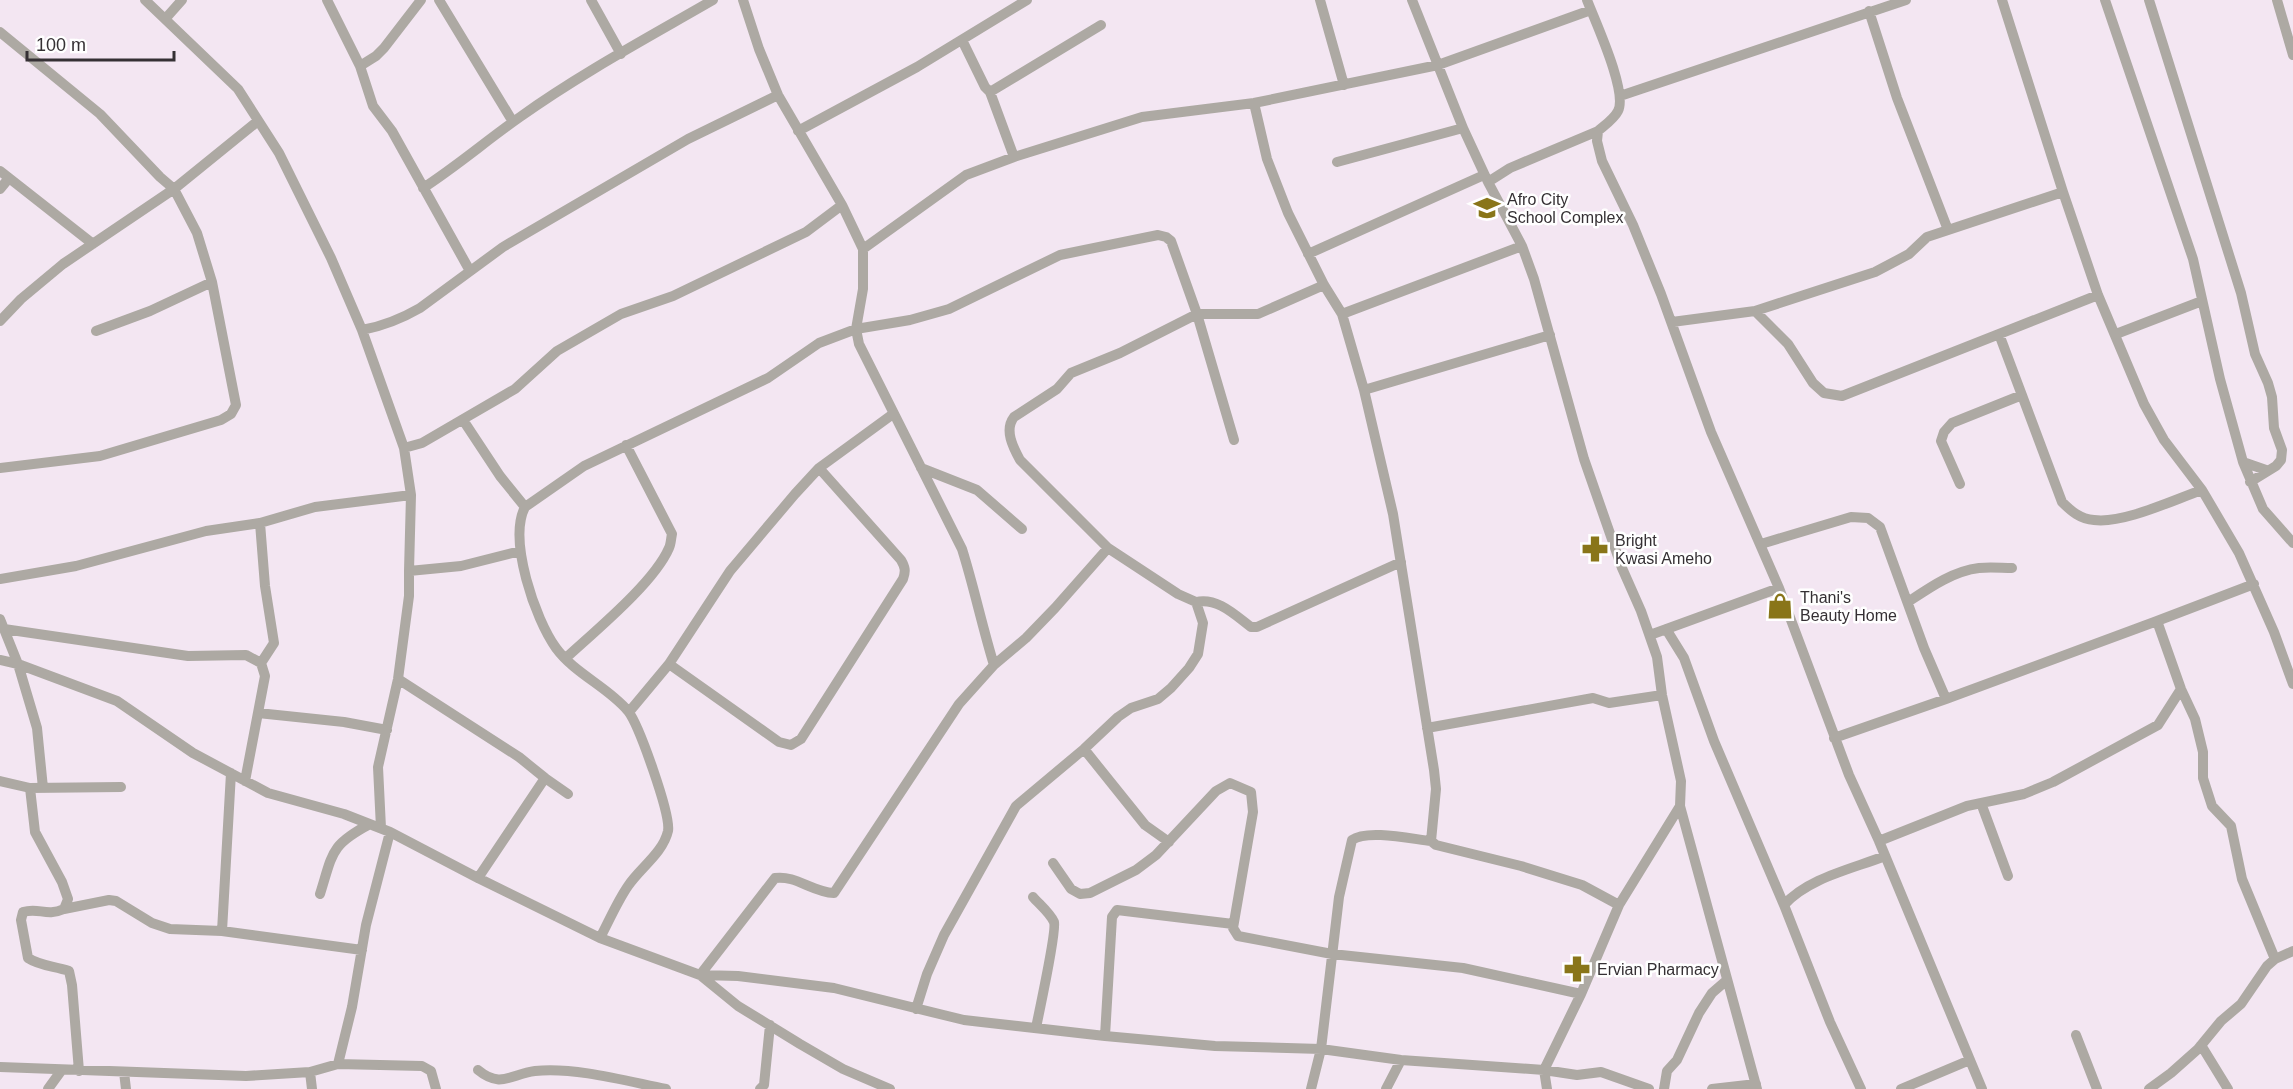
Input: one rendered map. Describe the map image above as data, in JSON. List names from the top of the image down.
{
  "places": {
    "school or university": ["Afro City School Complex"],
    "pharmacy": ["Bright Kwasi Ameho", "Ervian Pharmacy"],
    "shop": ["Thani's Beauty Home"]
  },
  "scale_bar": "100 m"
}
